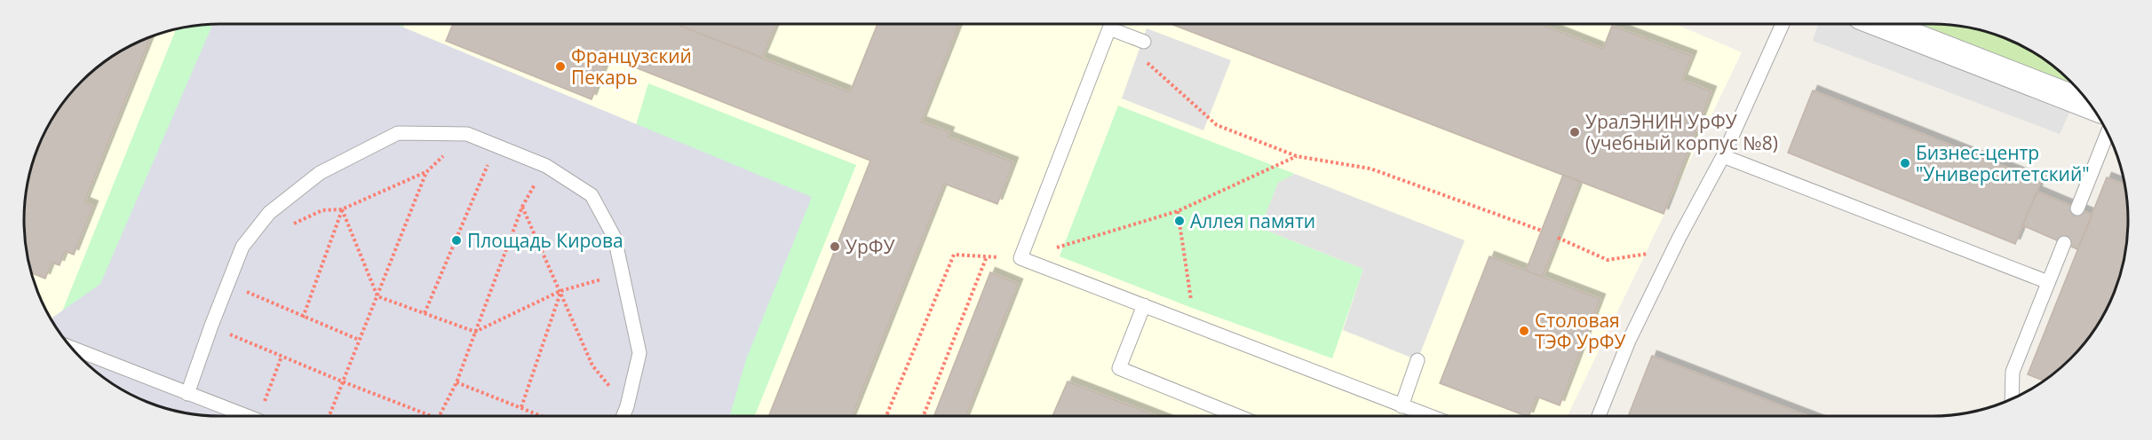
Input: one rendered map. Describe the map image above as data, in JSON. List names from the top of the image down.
{
  "places": [
    "Французский Пекарь",
    "УралЭНИН УрФУ (учебный корпус №8)",
    "Бизнес-центр \"Университетский\"",
    "Аллея памяти",
    "Площадь Кирова",
    "УрФУ",
    "Столовая ТЭФ УрФУ"
  ]
}
